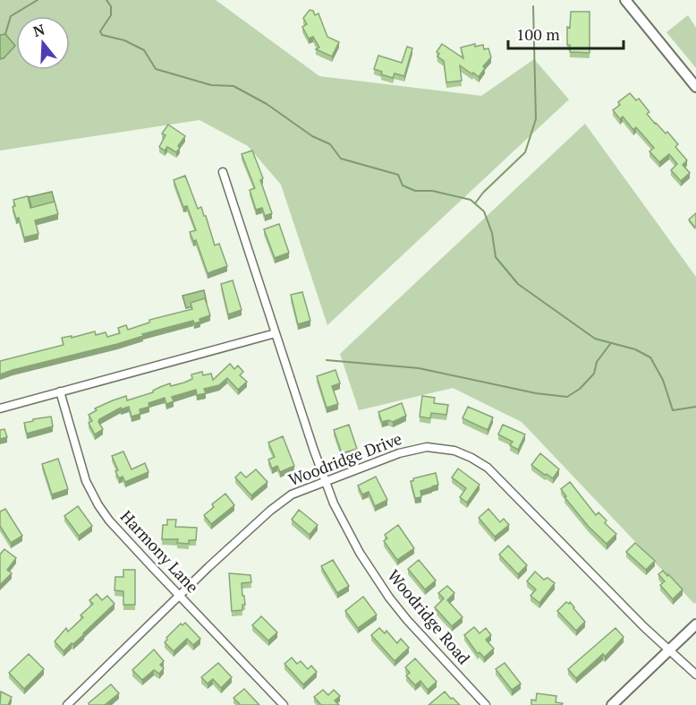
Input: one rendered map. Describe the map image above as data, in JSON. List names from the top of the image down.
{
  "streets": {
    "street": ["Woodridge Drive", "Harmony Lane", "Woodridge Road"]
  },
  "crossings": [
    ["Woodridge Drive", "Harmony Lane"],
    ["Woodridge Drive", "Woodridge Road"]
  ],
  "scale_bar": "100 m",
  "north": "top"
}
